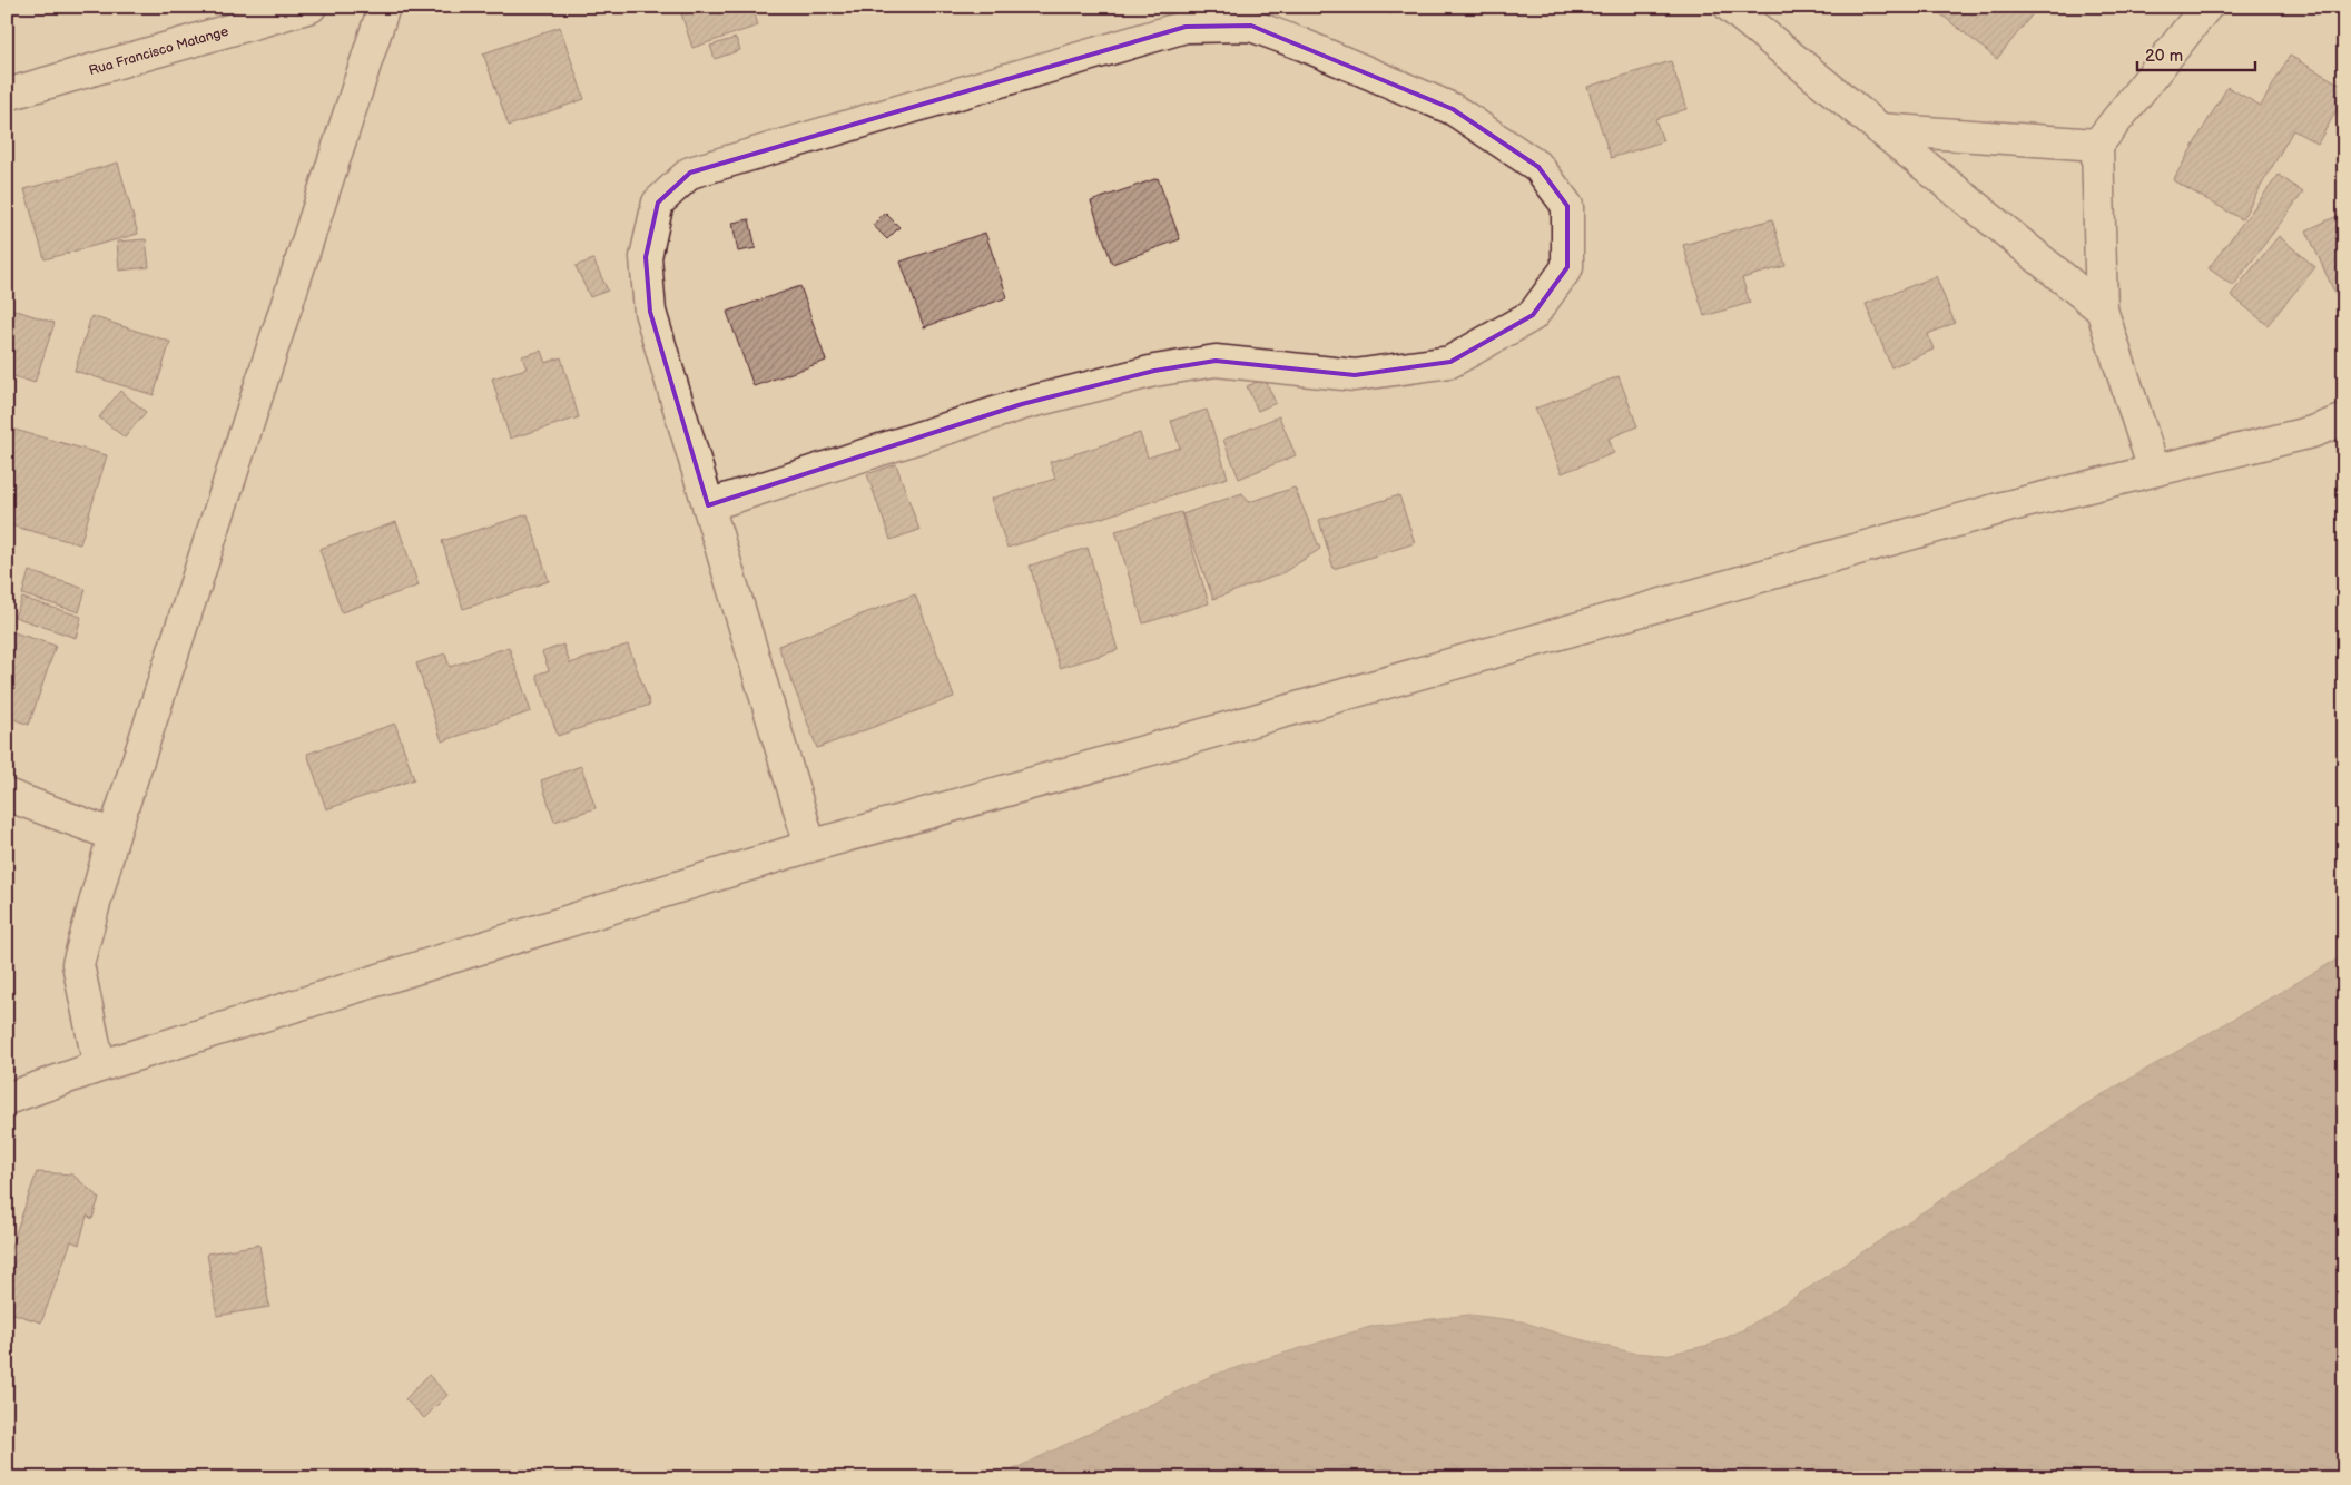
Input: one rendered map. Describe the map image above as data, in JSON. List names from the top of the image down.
{
  "streets": {
    "street": ["Rua Francisco Matange"]
  },
  "scale_bar": "20 m"
}
